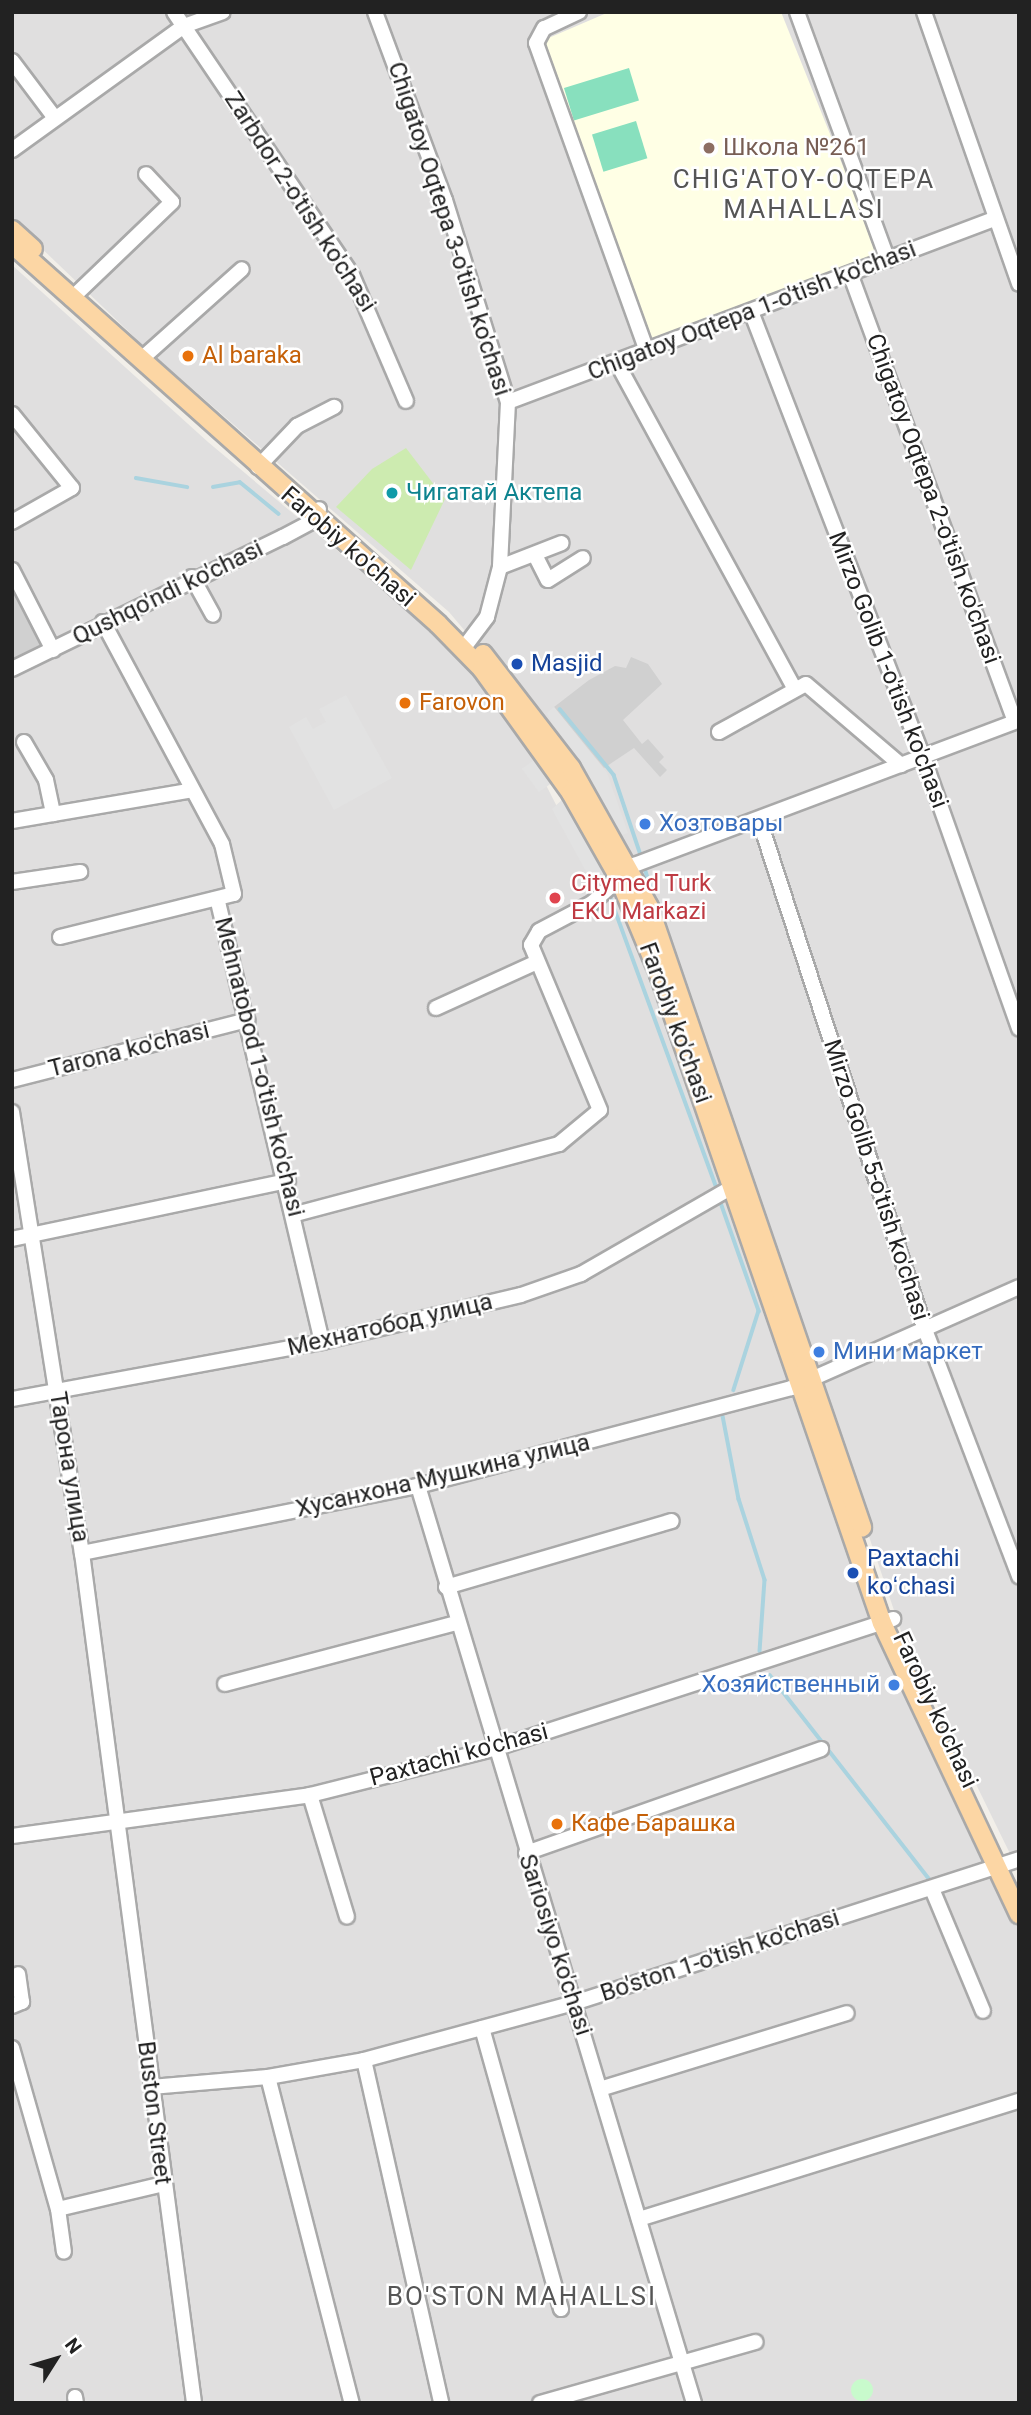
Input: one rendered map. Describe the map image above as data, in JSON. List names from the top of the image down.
{
  "streets": {
    "main road": ["Farobiy ko'chasi"],
    "street": [
      "Zarbdor 2-o'tish ko'chasi",
      "Chigatoy Oqtepa 3-o'tish ko'chasi",
      "Chigatoy Oqtepa 1-o'tish ko'chasi",
      "Chigatoy Oqtepa 2-o'tish ko'chasi",
      "Qushqo'ndi ko'chasi",
      "Mirzo Golib 1-o'tish ko'chasi",
      "Tarona ko'chasi",
      "Mehnatobod 1-o'tish ko'chasi",
      "Mirzo Golib 5-o'tish ko'chasi",
      "Мехнатобод улица",
      "Тарона улица",
      "Хусанхона Мушкина улица",
      "Paxtachi ko'chasi",
      "Sariosiyo ko'chasi",
      "Bo'ston 1-o'tish ko'chasi",
      "Buston Street"
    ]
  },
  "crossings": [
    ["Chigatoy Oqtepa 3-o'tish ko'chasi", "Chigatoy Oqtepa 1-o'tish ko'chasi"],
    ["Chigatoy Oqtepa 3-o'tish ko'chasi", "Farobiy ko'chasi"],
    ["Chigatoy Oqtepa 1-o'tish ko'chasi", "Chigatoy Oqtepa 2-o'tish ko'chasi"],
    ["Chigatoy Oqtepa 1-o'tish ko'chasi", "Mirzo Golib 1-o'tish ko'chasi"],
    ["Farobiy ko'chasi", "Qushqo'ndi ko'chasi"],
    ["Farobiy ko'chasi", "Мехнатобод улица"],
    ["Farobiy ko'chasi", "Хусанхона Мушкина улица"],
    ["Farobiy ko'chasi", "Paxtachi ko'chasi"],
    ["Farobiy ko'chasi", "Bo'ston 1-o'tish ko'chasi"],
    ["Qushqo'ndi ko'chasi", "Mehnatobod 1-o'tish ko'chasi"],
    ["Tarona ko'chasi", "Mehnatobod 1-o'tish ko'chasi"],
    ["Mehnatobod 1-o'tish ko'chasi", "Мехнатобод улица"],
    ["Mirzo Golib 5-o'tish ko'chasi", "Хусанхона Мушкина улица"],
    ["Мехнатобод улица", "Тарона улица"],
    ["Тарона улица", "Хусанхона Мушкина улица"],
    ["Тарона улица", "Paxtachi ko'chasi"],
    ["Тарона улица", "Buston Street"],
    ["Хусанхона Мушкина улица", "Sariosiyo ko'chasi"],
    ["Paxtachi ko'chasi", "Sariosiyo ko'chasi"],
    ["Paxtachi ko'chasi", "Buston Street"],
    ["Sariosiyo ko'chasi", "Bo'ston 1-o'tish ko'chasi"],
    ["Bo'ston 1-o'tish ko'chasi", "Buston Street"]
  ],
  "districts": ["CHIG'ATOY-OQTEPA MAHALLASI", "BO'STON MAHALLSI"],
  "places": [
    "Школа №261",
    "Al baraka",
    "Чигатай Актепа",
    "Masjid",
    "Farovon",
    "Хозтовары",
    "Citymed Turk EKU Markazi",
    "Мини маркет",
    "Paxtachi koʻchasi",
    "Хозяйственный",
    "Кафе Барашка"
  ],
  "north": "top right"
}
